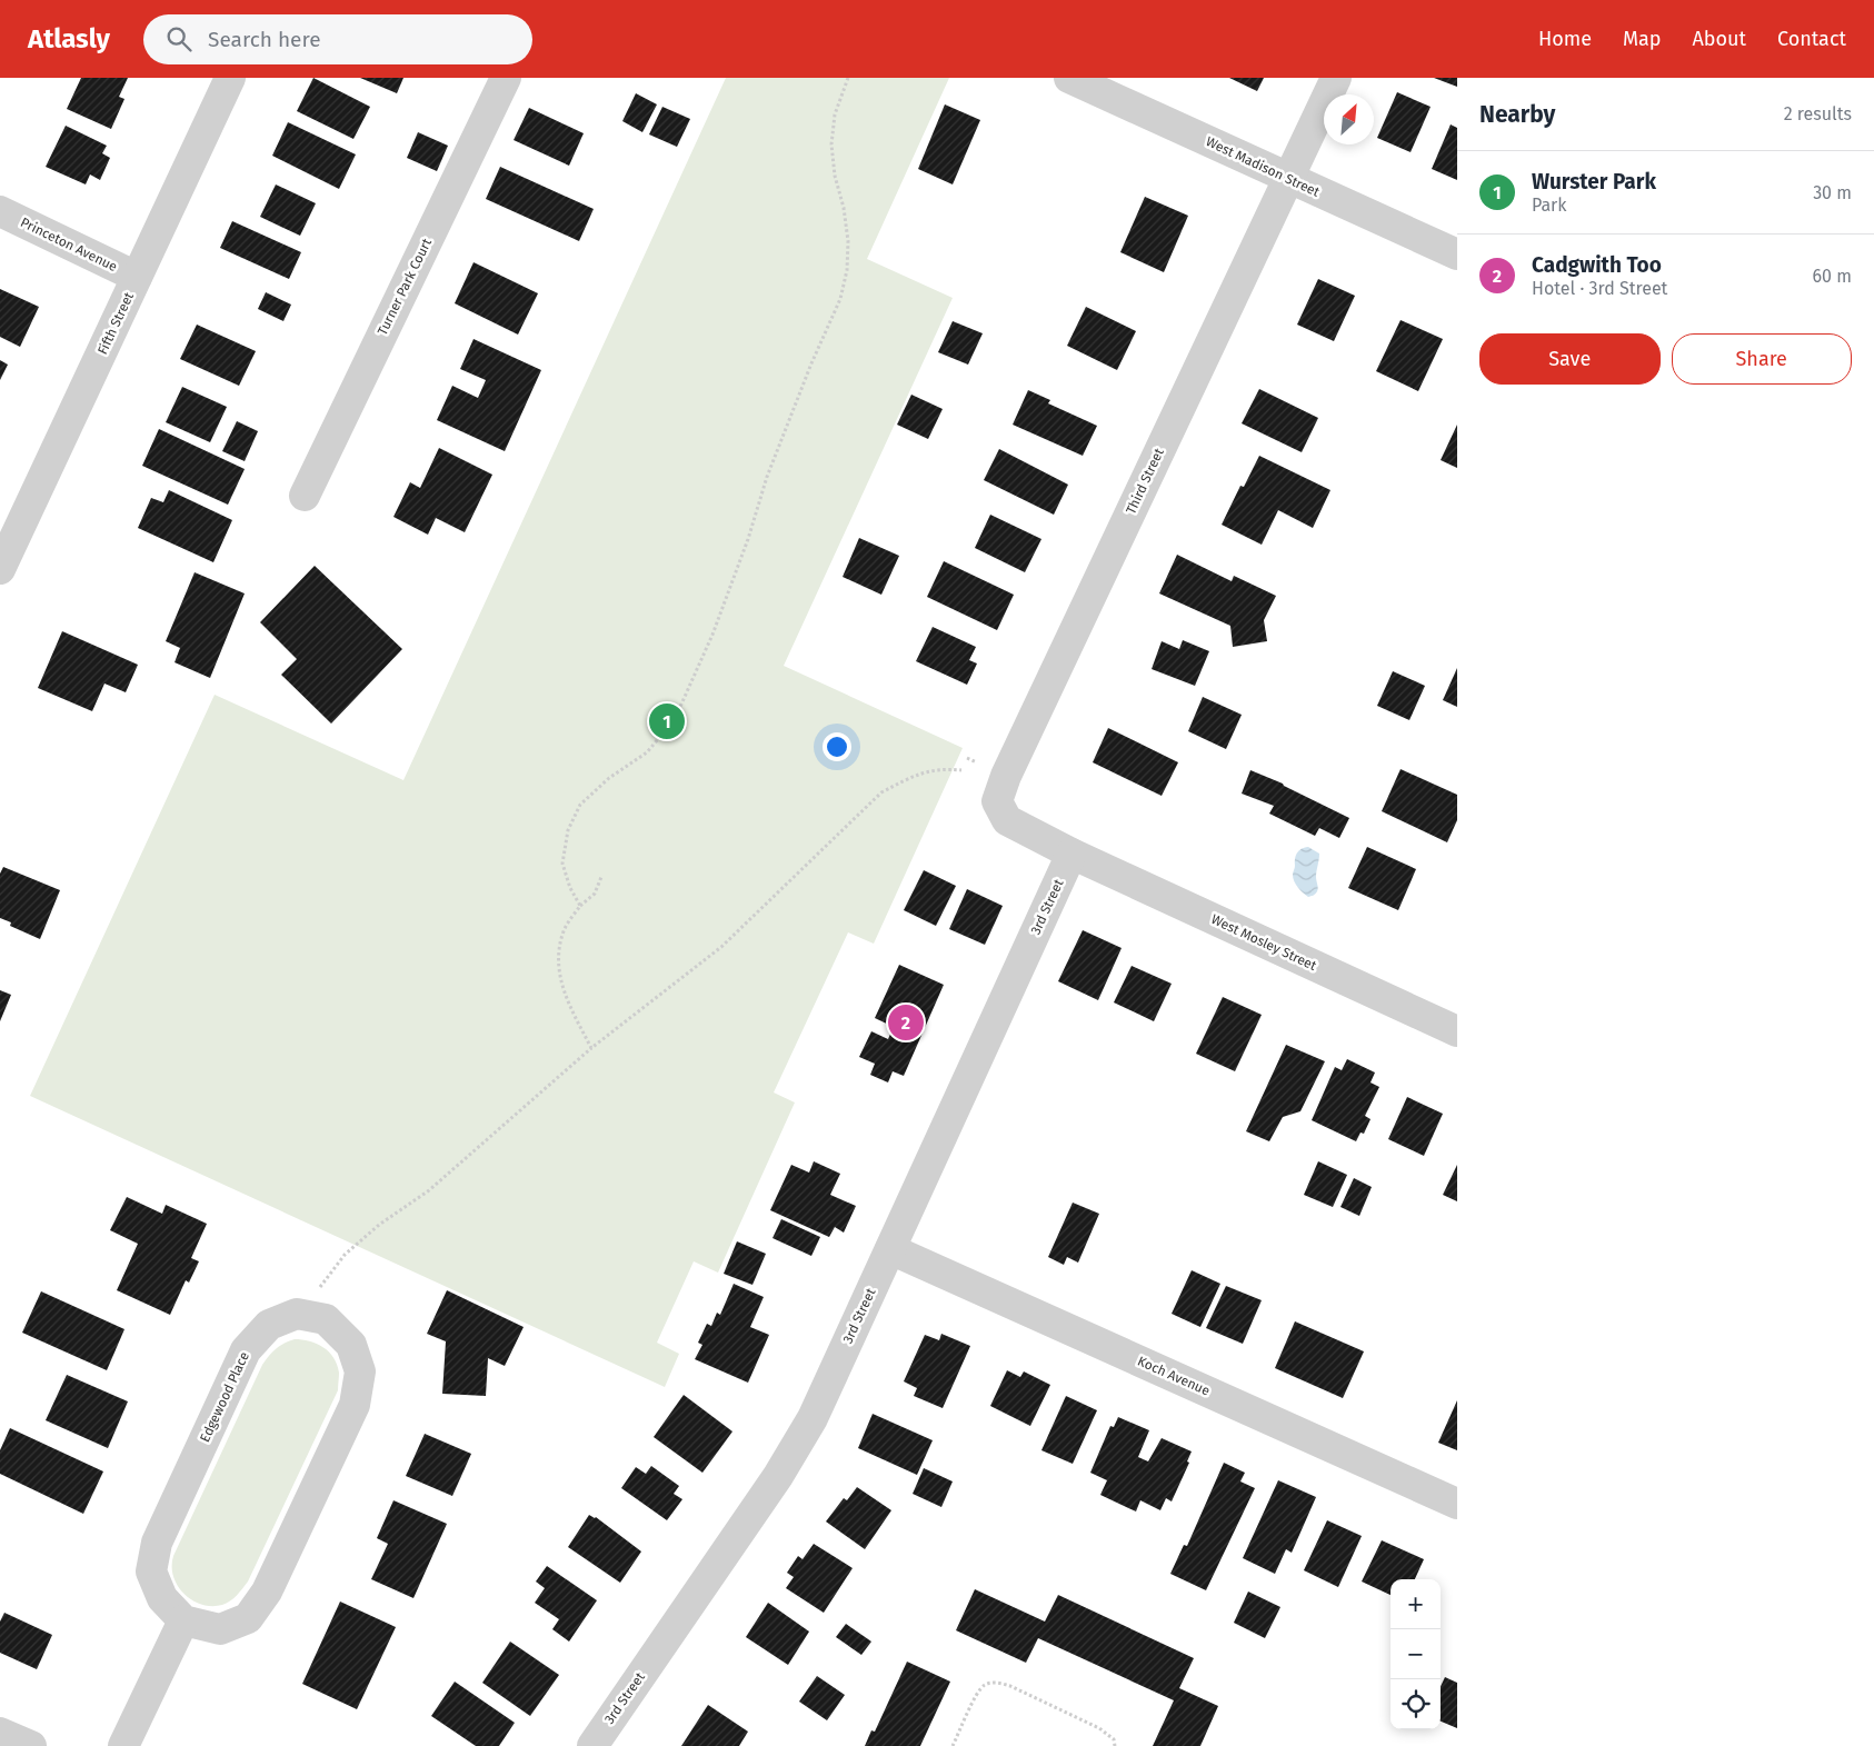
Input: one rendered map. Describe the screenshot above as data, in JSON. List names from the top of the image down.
{
  "streets": {
    "street": [
      "West Madison Street",
      "Princeton Avenue",
      "Turner Park Court",
      "Fifth Street",
      "Third Street",
      "3rd Street",
      "West Mosley Street",
      "Koch Avenue",
      "Edgewood Place"
    ]
  },
  "crossings": [
    ["West Madison Street", "Third Street"],
    ["Princeton Avenue", "Fifth Street"],
    ["Third Street", "3rd Street"],
    ["Third Street", "West Mosley Street"],
    ["3rd Street", "West Mosley Street"],
    ["3rd Street", "Koch Avenue"]
  ],
  "north": "top right",
  "page": {
    "header": "Atlasly",
    "search": "Search here",
    "nav": [
      "Home",
      "Map",
      "About",
      "Contact"
    ],
    "heading": ["Nearby", "2 results"],
    "list": [
      {
        "mark": "1",
        "name": "Wurster Park",
        "note": "Park",
        "value": "30 m"
      },
      {
        "mark": "2",
        "name": "Cadgwith Too",
        "note": "Hotel · 3rd Street",
        "value": "60 m"
      }
    ],
    "buttons": ["Save", "Share"],
    "pins": ["1", "2"],
    "map_buttons": ["+", "−"]
  }
}
